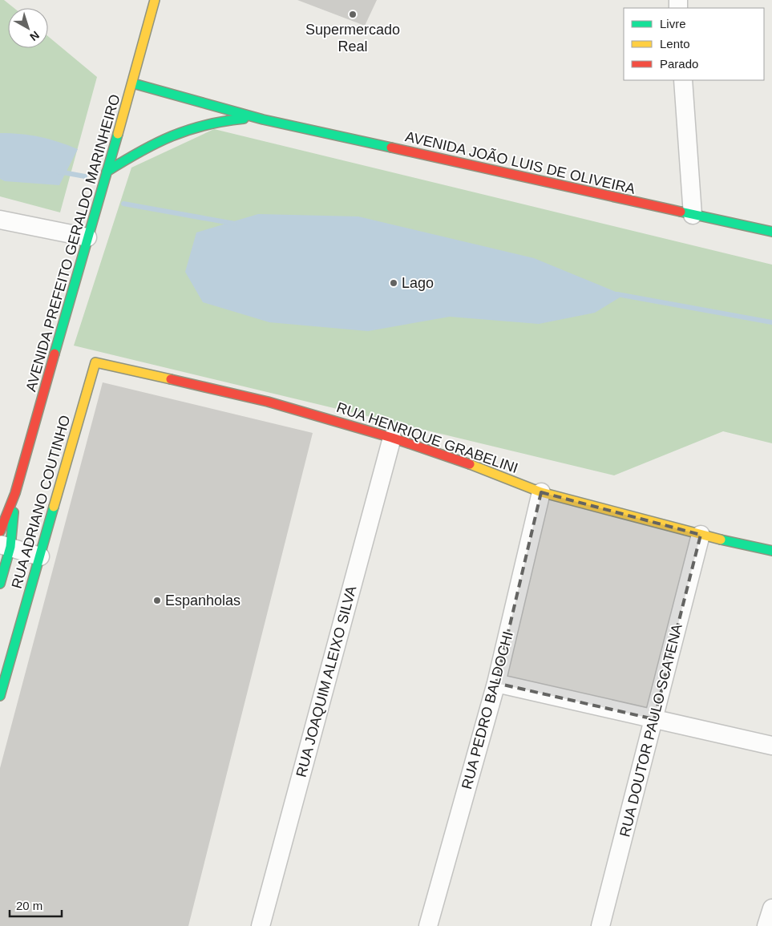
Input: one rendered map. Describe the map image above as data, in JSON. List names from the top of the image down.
{
  "streets": {
    "main road": [
      "AVENIDA JOÃO LUIS DE OLIVEIRA",
      "AVENIDA PREFEITO GERALDO MARINHEIRO",
      "RUA HENRIQUE GRABELINI",
      "RUA ADRIANO COUTINHO"
    ],
    "street": ["RUA JOAQUIM ALEIXO SILVA", "RUA PEDRO BALDOCHI", "RUA DOUTOR PAULO SCATENA"]
  },
  "crossings": [
    ["AVENIDA JOÃO LUIS DE OLIVEIRA", "AVENIDA PREFEITO GERALDO MARINHEIRO"],
    ["RUA HENRIQUE GRABELINI", "RUA ADRIANO COUTINHO"],
    ["RUA HENRIQUE GRABELINI", "RUA JOAQUIM ALEIXO SILVA"],
    ["RUA HENRIQUE GRABELINI", "RUA PEDRO BALDOCHI"],
    ["RUA HENRIQUE GRABELINI", "RUA DOUTOR PAULO SCATENA"]
  ],
  "places": ["Supermercado Real", "Lago", "Espanholas"],
  "legend": ["Livre", "Lento", "Parado"],
  "scale_bar": "20 m",
  "north": "bottom right"
}
